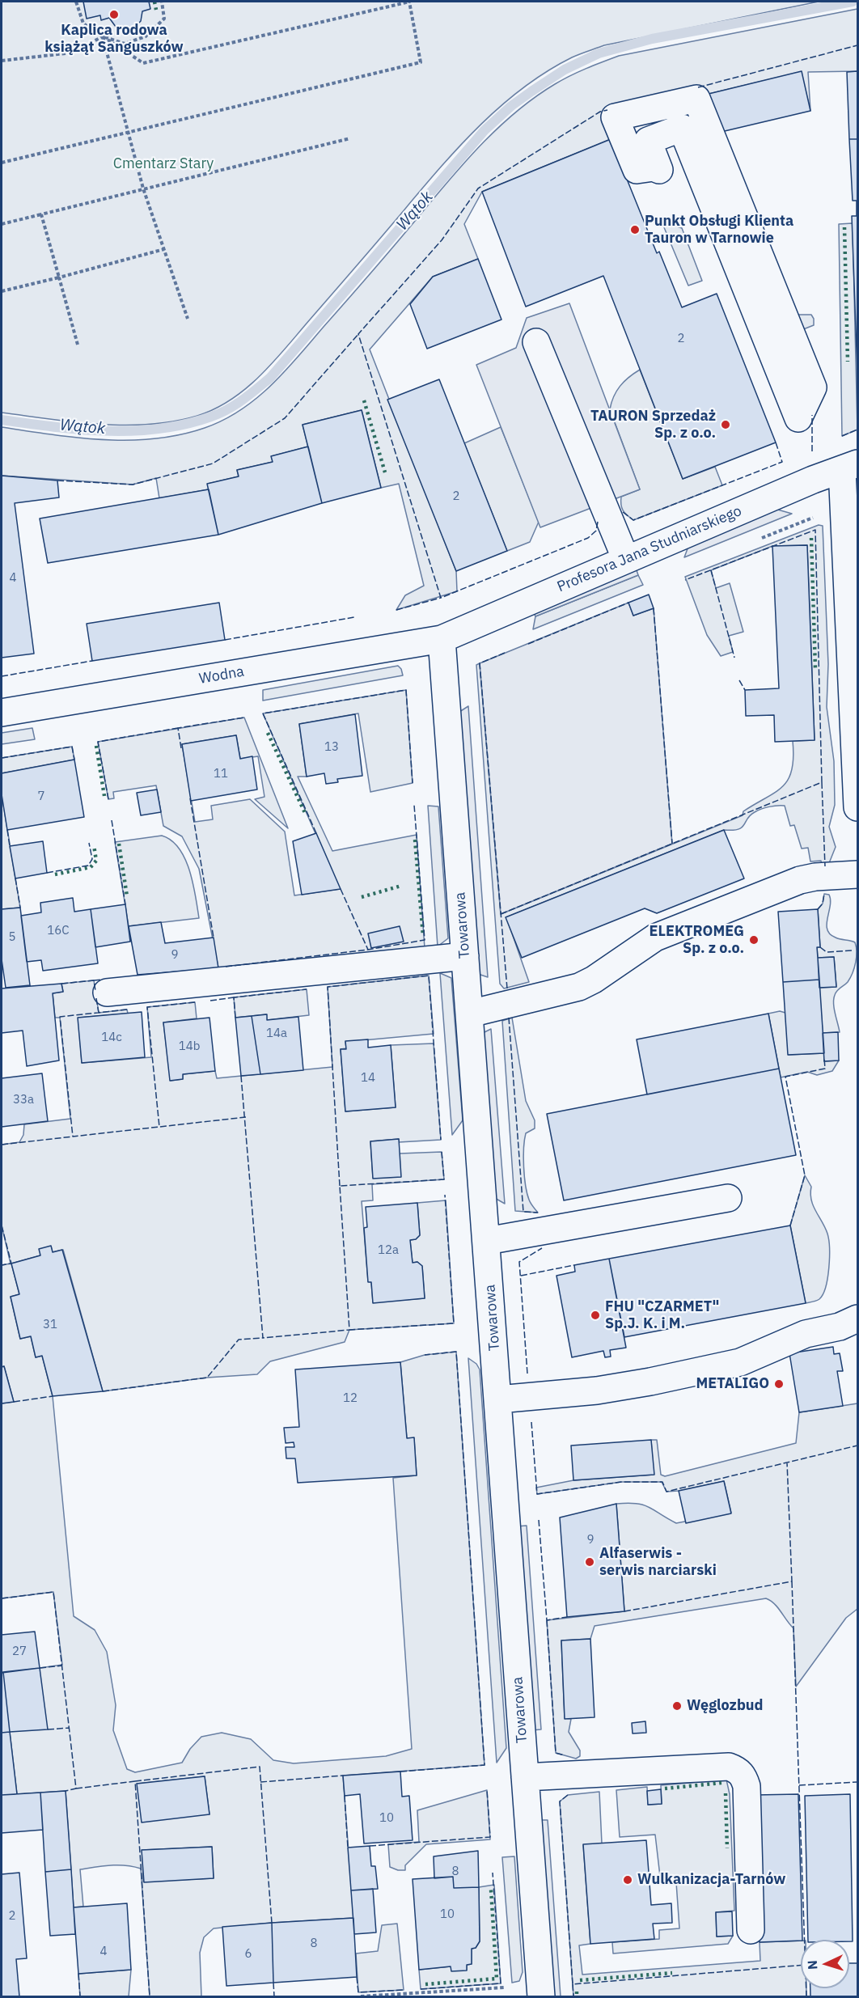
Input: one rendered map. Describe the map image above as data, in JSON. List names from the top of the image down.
{
  "streets": {
    "street": ["Profesora Jana Studniarskiego", "Wodna", "Towarowa"]
  },
  "crossings": [
    ["Profesora Jana Studniarskiego", "Wodna"],
    ["Profesora Jana Studniarskiego", "Towarowa"],
    ["Wodna", "Towarowa"]
  ],
  "water": ["Wątok"],
  "parks": ["Cmentarz Stary"],
  "places": [
    "Kaplica rodowa książąt Sanguszków",
    "Punkt Obsługi Klienta Tauron w Tarnowie",
    "TAURON Sprzedaż Sp. z o.o.",
    "ELEKTROMEG Sp. z o.o.",
    "FHU \"CZARMET\" Sp.J. K. i M.",
    "METALIGO",
    "Alfaserwis - serwis narciarski",
    "Węglozbud",
    "Wulkanizacja-Tarnów"
  ],
  "house_numbers": [
    "2",
    "2",
    "4",
    "13",
    "11",
    "7",
    "16C",
    "5",
    "9",
    "14a",
    "14c",
    "14b",
    "14",
    "33a",
    "12a",
    "31",
    "12",
    "9",
    "27",
    "10",
    "8",
    "10",
    "2",
    "8",
    "4",
    "6"
  ],
  "north": "left"
}
